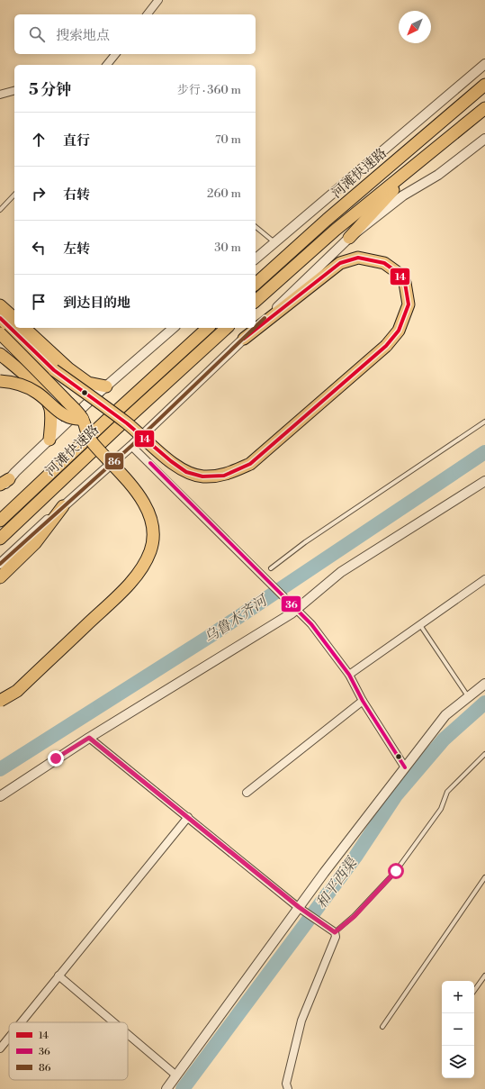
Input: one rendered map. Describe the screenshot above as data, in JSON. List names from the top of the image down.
{
  "streets": {
    "highway": ["河滩快速路"]
  },
  "water": ["乌鲁木齐河", "和平西渠"],
  "lines": ["transit line 14", "transit line 86", "transit line 36"],
  "legend": ["14", "36", "86"],
  "north": "bottom left",
  "page": {
    "search": "搜索地点",
    "heading": ["5 分钟", "步行 · 360 m"],
    "list": [
      ["直行", "70 m"],
      ["右转", "260 m"],
      ["左转", "30 m"],
      "到达目的地"
    ],
    "map_buttons": ["+", "−"]
  }
}
